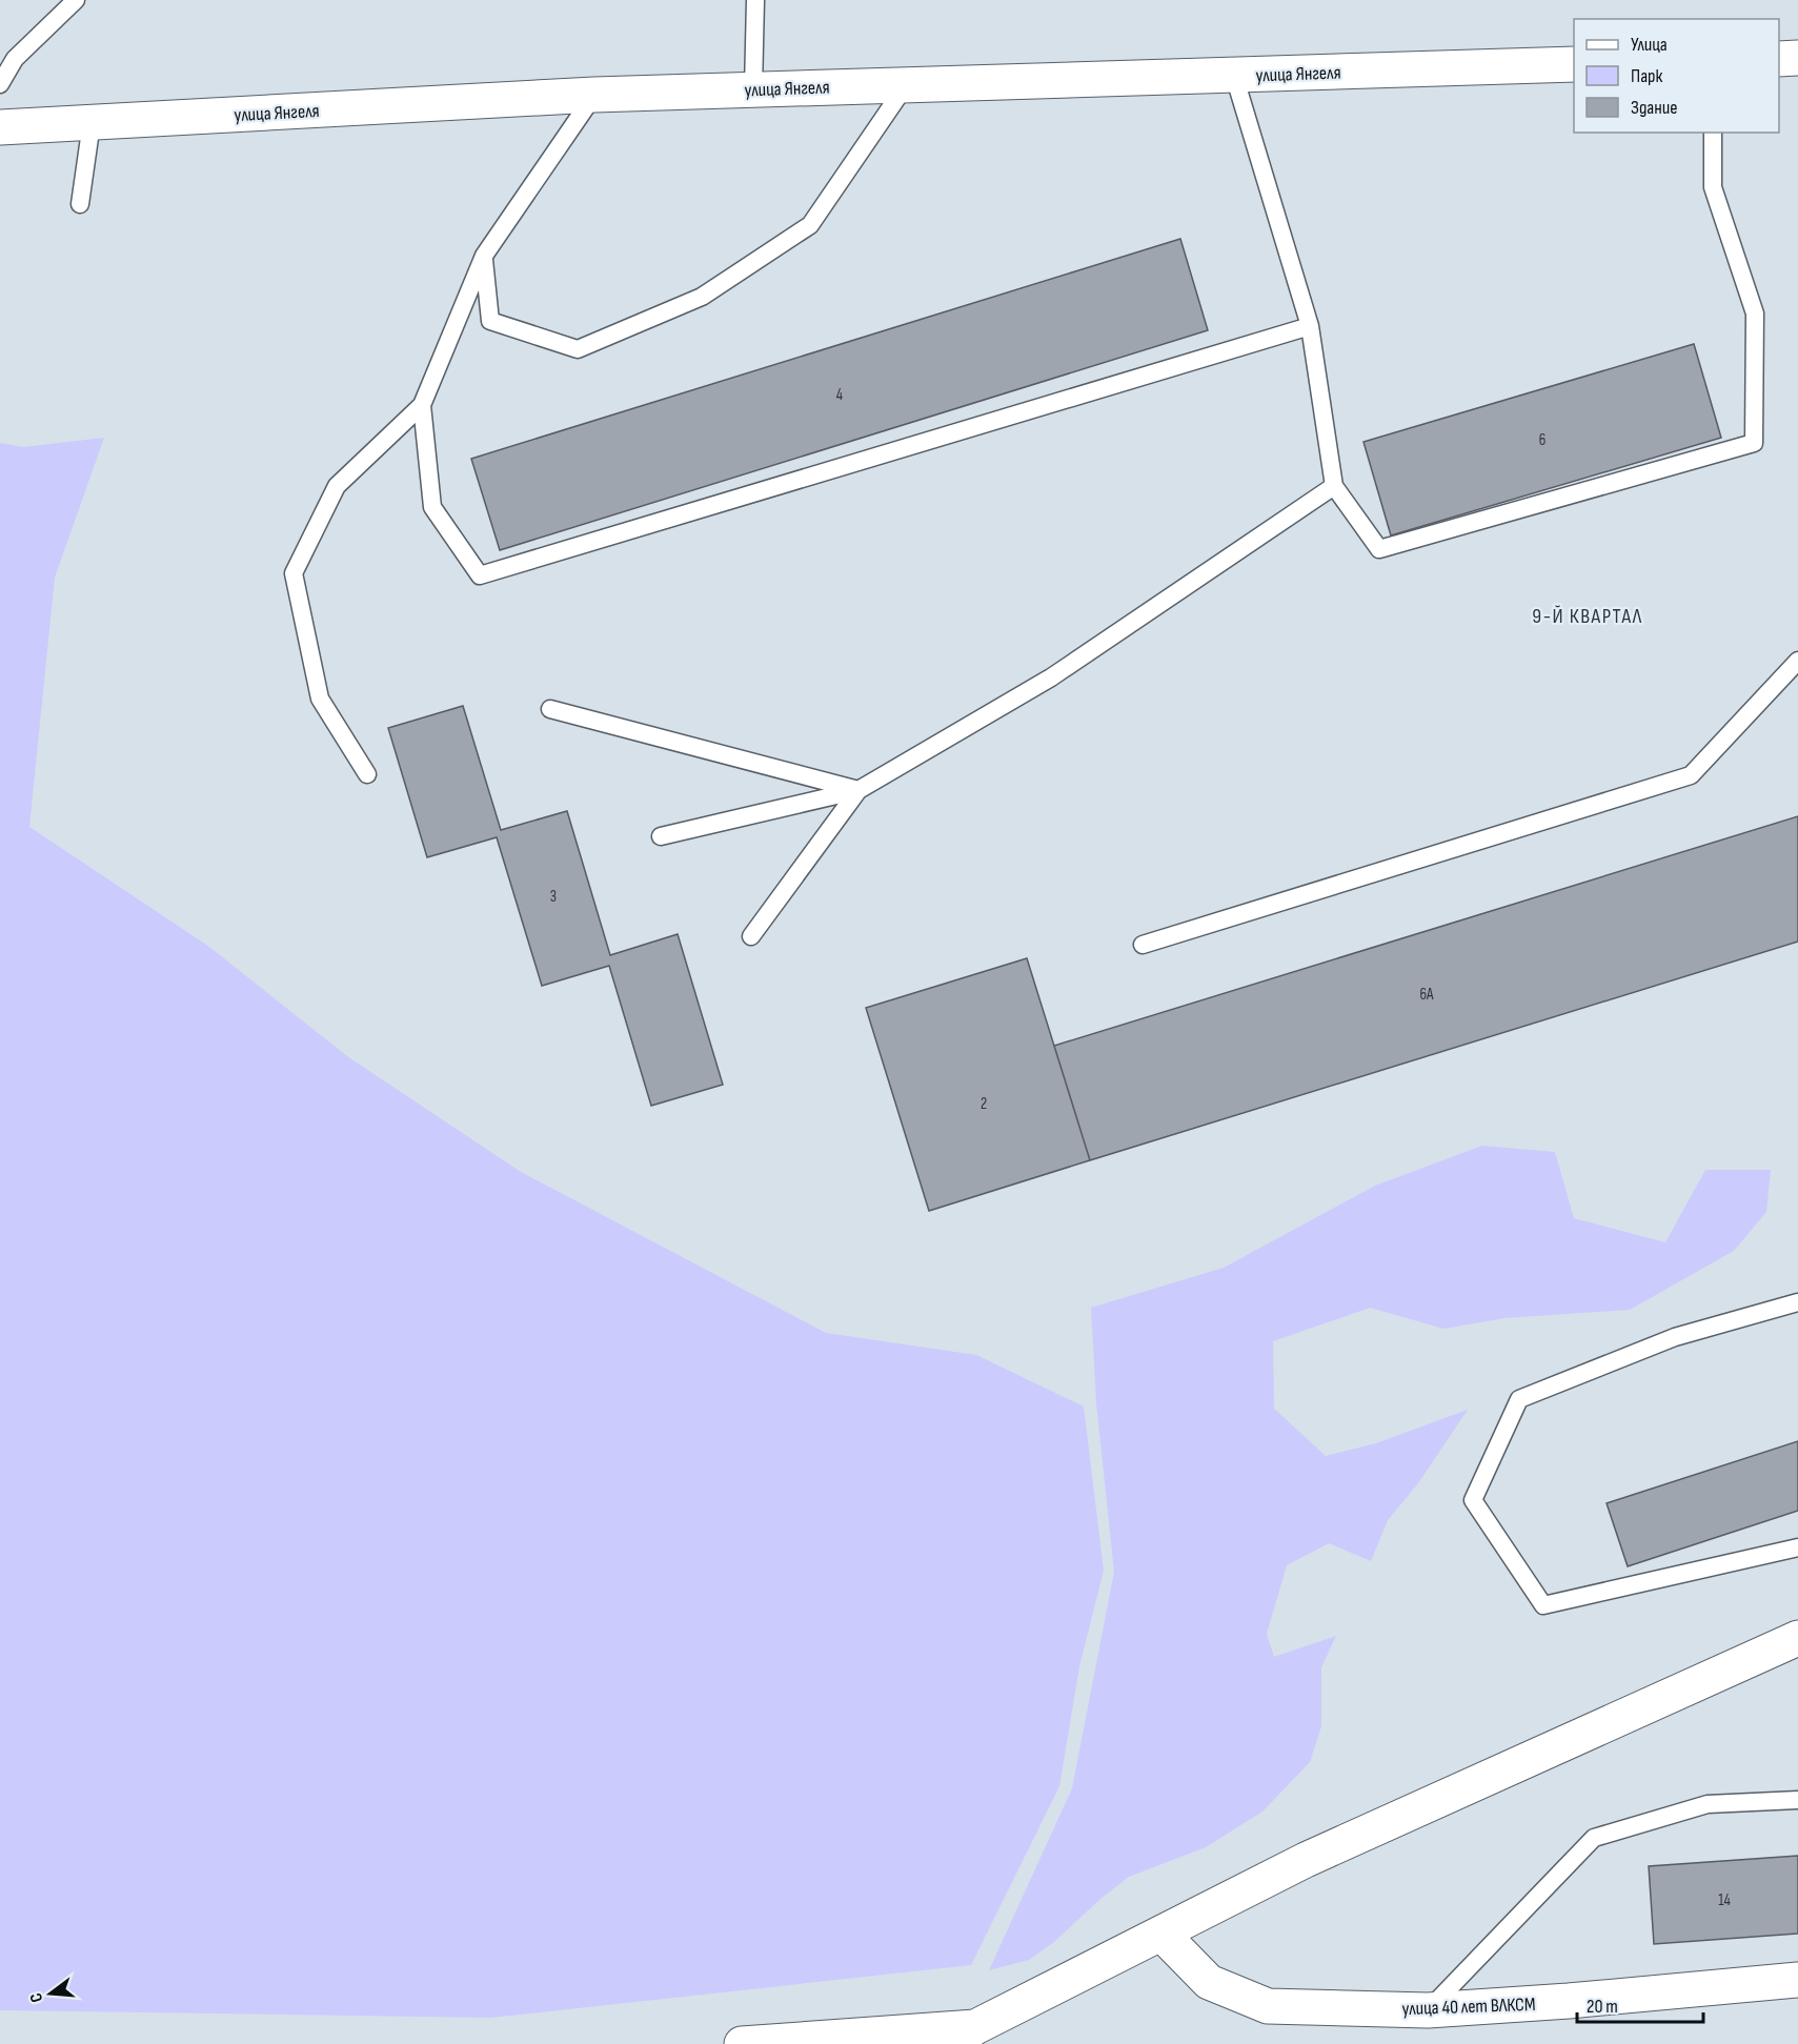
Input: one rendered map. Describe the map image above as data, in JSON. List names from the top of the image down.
{
  "streets": {
    "street": ["улица Янгеля", "улица 40 лет ВЛКСМ"]
  },
  "districts": ["9-Й КВАРТАЛ"],
  "house_numbers": [
    "4",
    "6",
    "3",
    "6А",
    "2",
    "14"
  ],
  "legend": ["Улица", "Парк", "Здание"],
  "scale_bar": "20 m",
  "north": "left"
}
